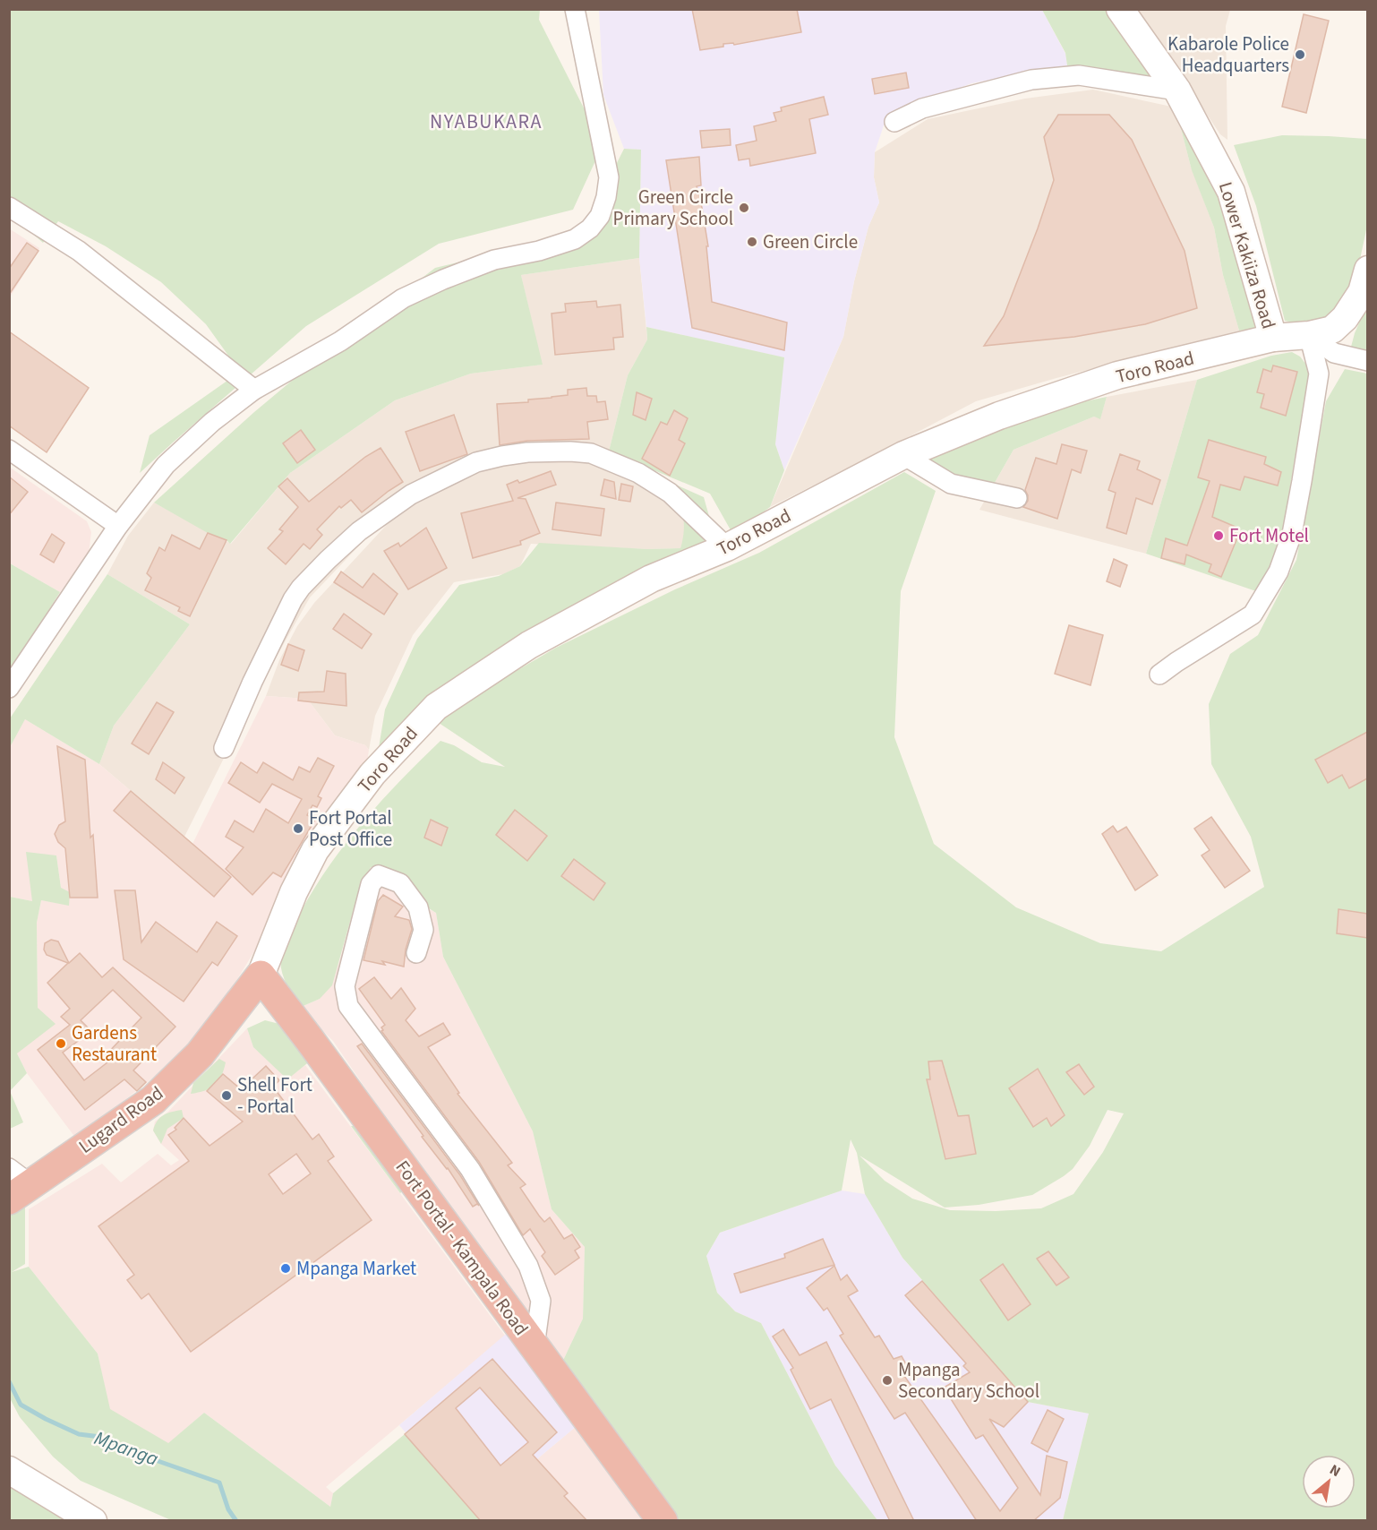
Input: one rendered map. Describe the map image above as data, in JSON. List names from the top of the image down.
{
  "streets": {
    "highway": ["Lugard Road", "Fort Portal - Kampala Road"],
    "main road": ["Lower Kakiiza Road", "Toro Road"]
  },
  "crossings": [
    ["Lower Kakiiza Road", "Toro Road"],
    ["Toro Road", "Lugard Road"],
    ["Toro Road", "Fort Portal - Kampala Road"],
    ["Lugard Road", "Fort Portal - Kampala Road"]
  ],
  "districts": ["NYABUKARA"],
  "water": ["Mpanga"],
  "places": [
    "Kabarole Police Headquarters",
    "Green Circle Primary School",
    "Green Circle",
    "Fort Motel",
    "Fort Portal Post Office",
    "Gardens Restaurant",
    "Shell Fort - Portal",
    "Mpanga Market",
    "Mpanga Secondary School"
  ],
  "north": "top right"
}
